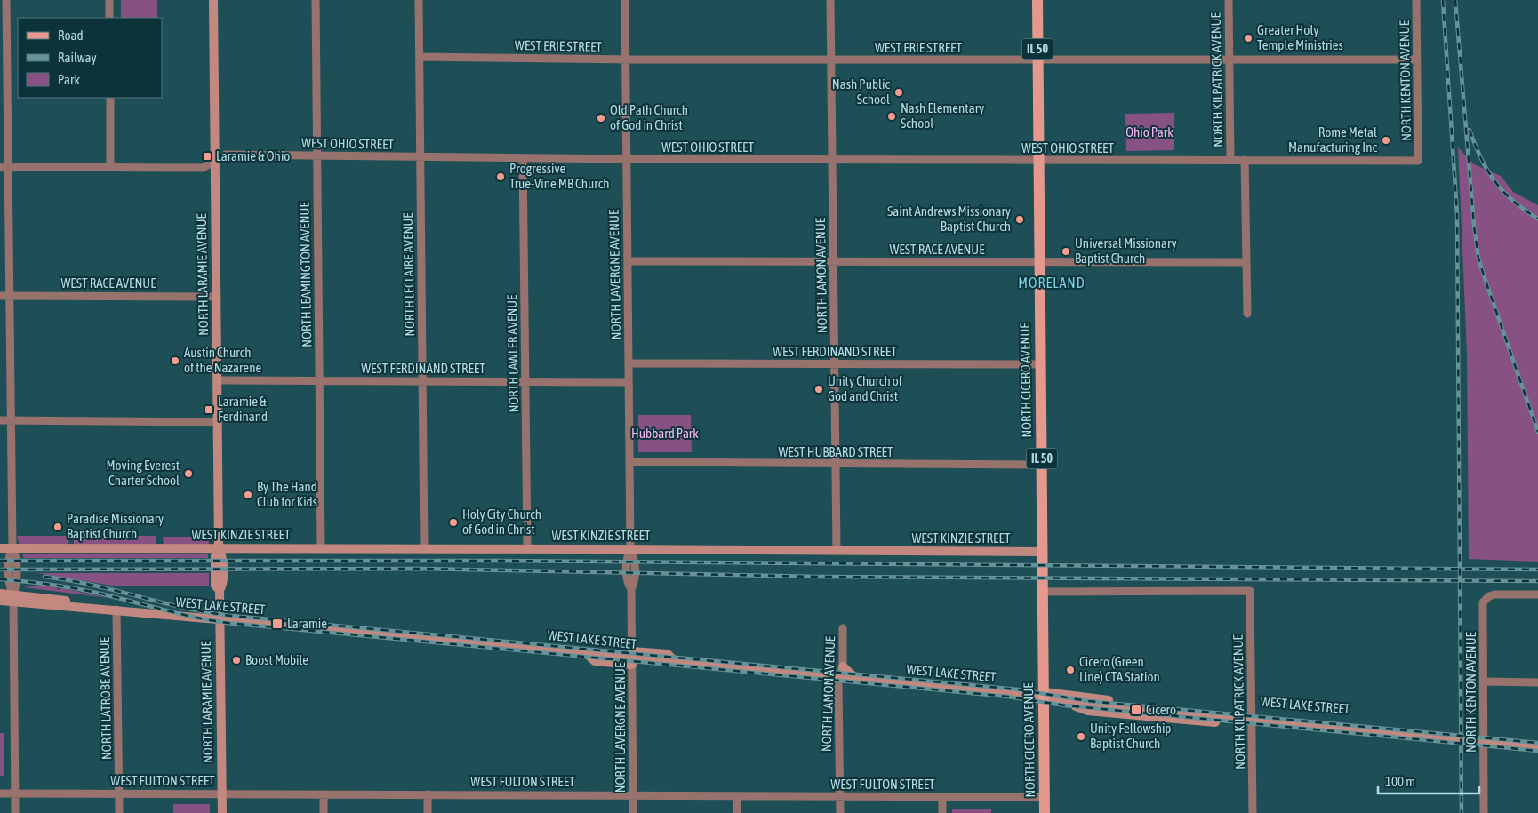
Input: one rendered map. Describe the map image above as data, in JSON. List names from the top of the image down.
{
  "streets": {
    "main road": [
      "IL 50",
      "NORTH LARAMIE AVENUE",
      "NORTH CICERO AVENUE",
      "WEST KINZIE STREET",
      "WEST LAKE STREET"
    ],
    "street": [
      "WEST ERIE STREET",
      "NORTH KILPATRICK AVENUE",
      "NORTH KENTON AVENUE",
      "WEST OHIO STREET",
      "WEST RACE AVENUE",
      "NORTH LEAMINGTON AVENUE",
      "NORTH LECLAIRE AVENUE",
      "NORTH LAVERGNE AVENUE",
      "NORTH LAMON AVENUE",
      "WEST FERDINAND STREET",
      "NORTH LAWLER AVENUE",
      "WEST HUBBARD STREET",
      "NORTH LATROBE AVENUE",
      "WEST FULTON STREET"
    ]
  },
  "crossings": [
    ["WEST ERIE STREET", "NORTH KILPATRICK AVENUE"],
    ["WEST ERIE STREET", "NORTH KENTON AVENUE"],
    ["WEST ERIE STREET", "NORTH LECLAIRE AVENUE"],
    ["WEST ERIE STREET", "NORTH LAVERGNE AVENUE"],
    ["WEST ERIE STREET", "NORTH LAMON AVENUE"],
    ["WEST ERIE STREET", "NORTH CICERO AVENUE"],
    ["NORTH KILPATRICK AVENUE", "WEST OHIO STREET"],
    ["NORTH KILPATRICK AVENUE", "NORTH CICERO AVENUE"],
    ["NORTH KILPATRICK AVENUE", "WEST LAKE STREET"],
    ["NORTH KENTON AVENUE", "WEST OHIO STREET"],
    ["NORTH KENTON AVENUE", "WEST LAKE STREET"],
    ["WEST OHIO STREET", "NORTH LARAMIE AVENUE"],
    ["WEST OHIO STREET", "NORTH LEAMINGTON AVENUE"],
    ["WEST OHIO STREET", "NORTH LECLAIRE AVENUE"],
    ["WEST OHIO STREET", "NORTH LAVERGNE AVENUE"],
    ["WEST OHIO STREET", "NORTH LAMON AVENUE"],
    ["WEST OHIO STREET", "NORTH LAWLER AVENUE"],
    ["WEST OHIO STREET", "NORTH CICERO AVENUE"],
    ["WEST RACE AVENUE", "NORTH LARAMIE AVENUE"],
    ["WEST RACE AVENUE", "NORTH LAVERGNE AVENUE"],
    ["WEST RACE AVENUE", "NORTH LAMON AVENUE"],
    ["WEST RACE AVENUE", "NORTH CICERO AVENUE"],
    ["NORTH LARAMIE AVENUE", "WEST FERDINAND STREET"],
    ["NORTH LARAMIE AVENUE", "WEST KINZIE STREET"],
    ["NORTH LARAMIE AVENUE", "WEST LAKE STREET"],
    ["NORTH LARAMIE AVENUE", "WEST FULTON STREET"],
    ["NORTH LEAMINGTON AVENUE", "WEST FERDINAND STREET"],
    ["NORTH LEAMINGTON AVENUE", "WEST KINZIE STREET"],
    ["NORTH LECLAIRE AVENUE", "WEST FERDINAND STREET"],
    ["NORTH LECLAIRE AVENUE", "WEST KINZIE STREET"],
    ["NORTH LAVERGNE AVENUE", "WEST FERDINAND STREET"],
    ["NORTH LAVERGNE AVENUE", "WEST HUBBARD STREET"],
    ["NORTH LAVERGNE AVENUE", "WEST KINZIE STREET"],
    ["NORTH LAVERGNE AVENUE", "WEST LAKE STREET"],
    ["NORTH LAVERGNE AVENUE", "WEST FULTON STREET"],
    ["NORTH LAMON AVENUE", "WEST FERDINAND STREET"],
    ["NORTH LAMON AVENUE", "WEST HUBBARD STREET"],
    ["NORTH LAMON AVENUE", "WEST KINZIE STREET"],
    ["NORTH LAMON AVENUE", "WEST LAKE STREET"],
    ["NORTH LAMON AVENUE", "WEST FULTON STREET"],
    ["WEST FERDINAND STREET", "NORTH LAWLER AVENUE"],
    ["WEST FERDINAND STREET", "NORTH CICERO AVENUE"],
    ["NORTH LAWLER AVENUE", "WEST KINZIE STREET"],
    ["NORTH CICERO AVENUE", "WEST HUBBARD STREET"],
    ["NORTH CICERO AVENUE", "WEST KINZIE STREET"],
    ["NORTH CICERO AVENUE", "WEST LAKE STREET"],
    ["NORTH CICERO AVENUE", "WEST FULTON STREET"],
    ["WEST LAKE STREET", "NORTH LATROBE AVENUE"],
    ["NORTH LATROBE AVENUE", "WEST FULTON STREET"]
  ],
  "districts": ["MORELAND"],
  "parks": ["Ohio Park", "Hubbard Park"],
  "places": {
    "other": [
      "Greater Holy Temple Ministries",
      "Nash Public School",
      "Nash Elementary School",
      "Old Path Church of God in Christ",
      "Rome Metal Manufacturing Inc",
      "Progressive True-Vine MB Church",
      "Saint Andrews Missionary Baptist Church",
      "Universal Missionary Baptist Church",
      "Austin Church of the Nazarene",
      "Unity Church of God and Christ",
      "Moving Everest Charter School",
      "By The Hand Club for Kids",
      "Holy City Church of God in Christ",
      "Paradise Missionary Baptist Church",
      "Boost Mobile",
      "Cicero (Green Line) CTA Station",
      "Unity Fellowship Baptist Church"
    ],
    "transit": [
      "Laramie & Ohio",
      "Laramie & Ferdinand",
      "Laramie",
      "Cicero"
    ]
  },
  "legend": ["Road", "Railway", "Park"],
  "scale_bar": "100 m"
}
